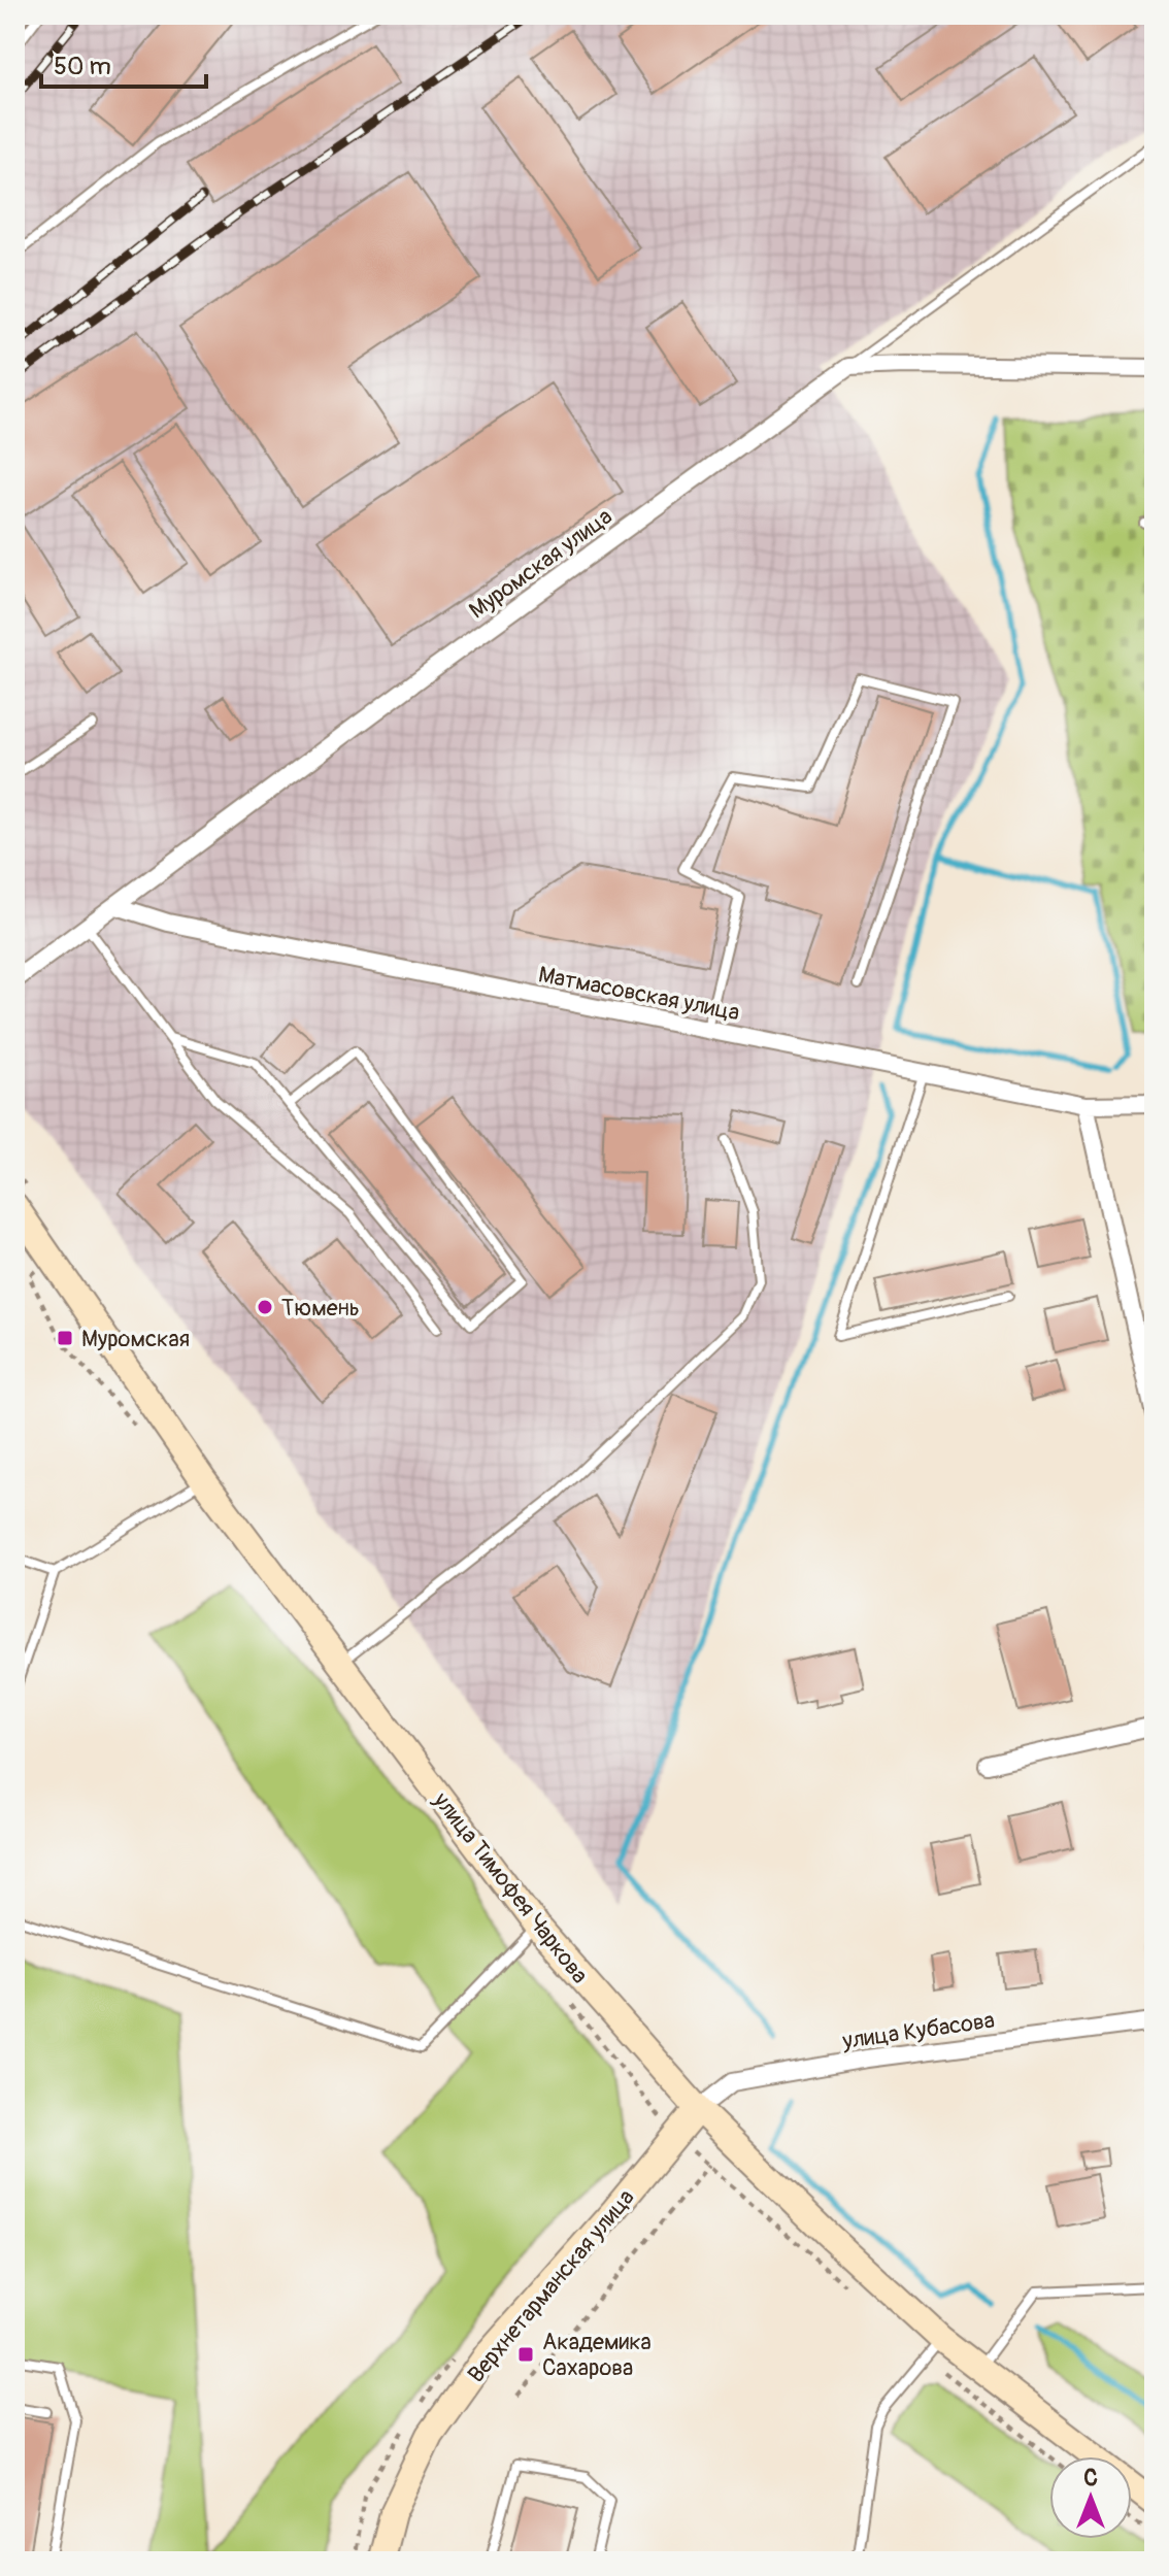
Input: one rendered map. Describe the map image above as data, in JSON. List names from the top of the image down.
{
  "streets": {
    "main road": ["улица Тимофея Чаркова", "Верхнетарманская улица"],
    "street": ["Муромская улица", "Матмасовская улица", "улица Кубасова"]
  },
  "crossings": [
    ["Муромская улица", "Матмасовская улица"],
    ["улица Тимофея Чаркова", "улица Кубасова"],
    ["улица Тимофея Чаркова", "Верхнетарманская улица"],
    ["улица Кубасова", "Верхнетарманская улица"]
  ],
  "places": {
    "other": ["Тюмень"],
    "transit": ["Муромская", "Академика Сахарова"]
  },
  "scale_bar": "50 m",
  "north": "top"
}
